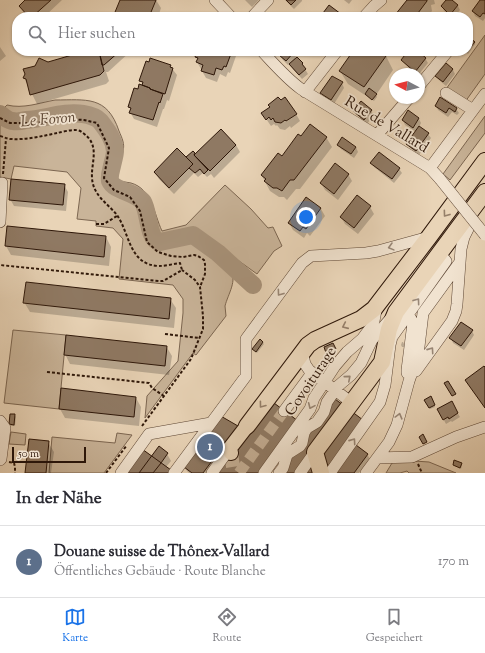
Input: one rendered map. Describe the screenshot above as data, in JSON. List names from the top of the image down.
{
  "streets": {
    "street": ["Rue de Vallard", "Covoiturage"]
  },
  "water": ["Le Foron"],
  "scale_bar": "50 m",
  "north": "left",
  "page": {
    "search": "Hier suchen",
    "pins": "1",
    "scale": "50 m",
    "heading": "In der Nähe",
    "list": [
      {
        "mark": "1",
        "name": "Douane suisse de Thônex-Vallard",
        "note": "Öffentliches Gebäude · Route Blanche",
        "value": "170 m"
      }
    ],
    "nav": ["Karte", "Route", "Gespeichert"]
  }
}
